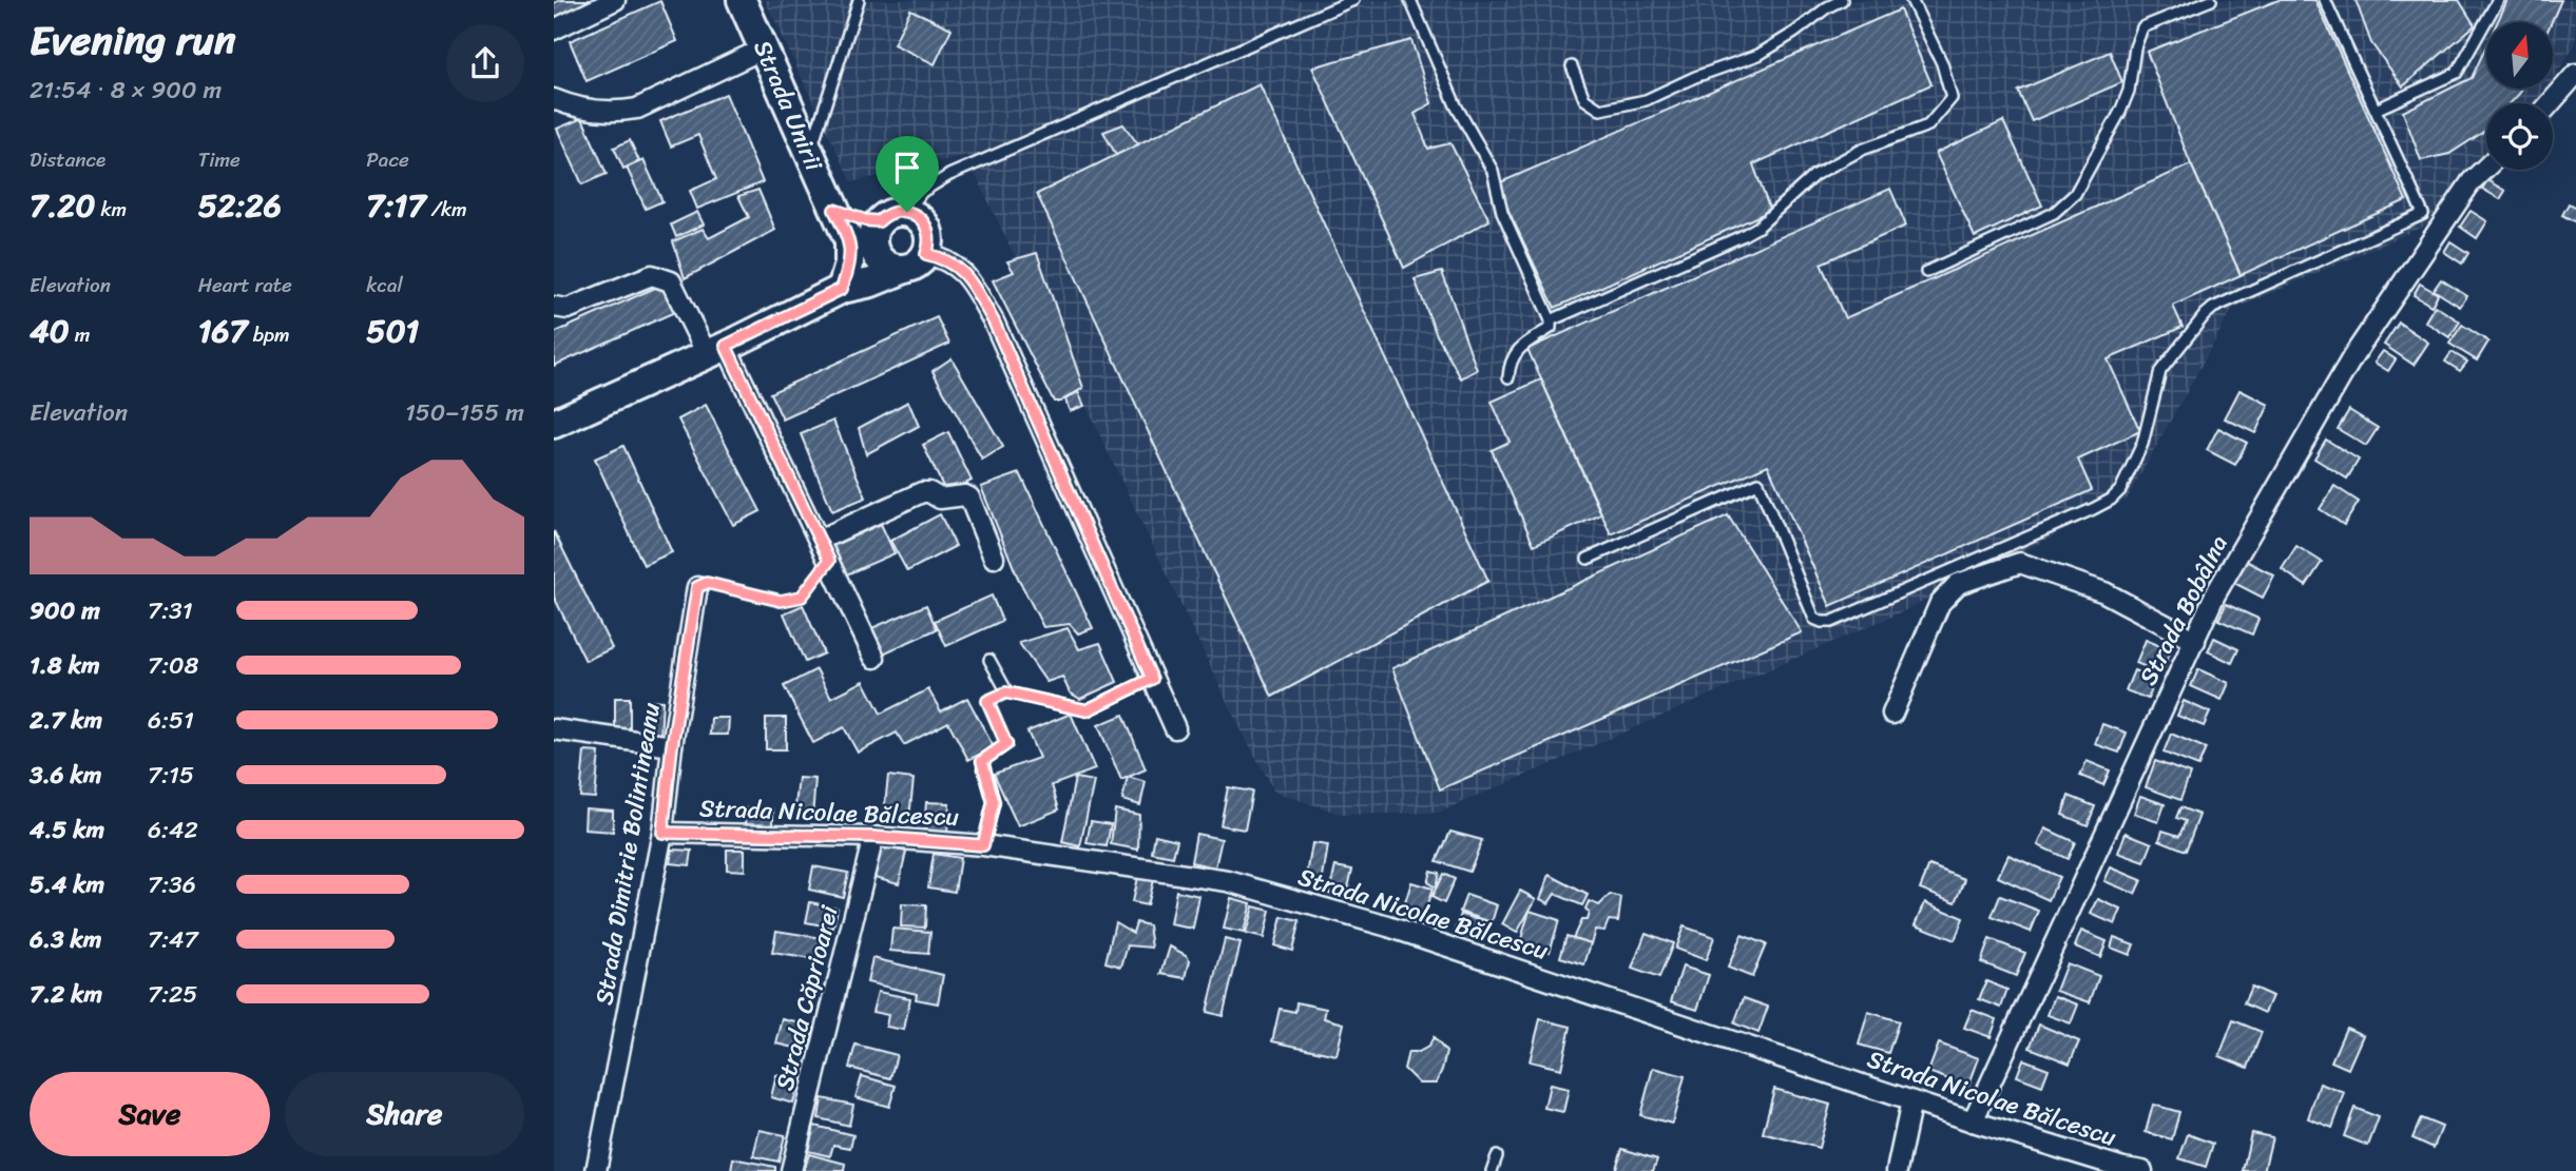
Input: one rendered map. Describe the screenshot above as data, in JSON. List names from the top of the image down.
{
  "streets": {
    "main road": ["Strada Unirii"],
    "street": [
      "Strada Bobâlna",
      "Strada Nicolae Bălcescu",
      "Strada Dimitrie Bolintineanu",
      "Strada Căprioarei"
    ]
  },
  "crossings": [
    ["Strada Bobâlna", "Strada Nicolae Bălcescu"],
    ["Strada Nicolae Bălcescu", "Strada Dimitrie Bolintineanu"],
    ["Strada Nicolae Bălcescu", "Strada Căprioarei"]
  ],
  "north": "top",
  "page": {
    "heading": ["Evening run", "21:54 · 8 × 900 m"],
    "stats": [
      ["Distance", "7.20 km"],
      ["Time", "52:26"],
      ["Pace", "7:17 /km"],
      ["Elevation", "40 m"],
      ["Heart rate", "167 bpm"],
      ["kcal", "501"]
    ],
    "chart": ["Elevation", "150–155 m"],
    "list": [
      {
        "name": "900 m",
        "note": "7:31"
      },
      {
        "name": "1.8 km",
        "note": "7:08"
      },
      {
        "name": "2.7 km",
        "note": "6:51"
      },
      {
        "name": "3.6 km",
        "note": "7:15"
      },
      {
        "name": "4.5 km",
        "note": "6:42"
      },
      {
        "name": "5.4 km",
        "note": "7:36"
      },
      {
        "name": "6.3 km",
        "note": "7:47"
      },
      {
        "name": "7.2 km",
        "note": "7:25"
      }
    ],
    "buttons": ["Save", "Share"]
  }
}
